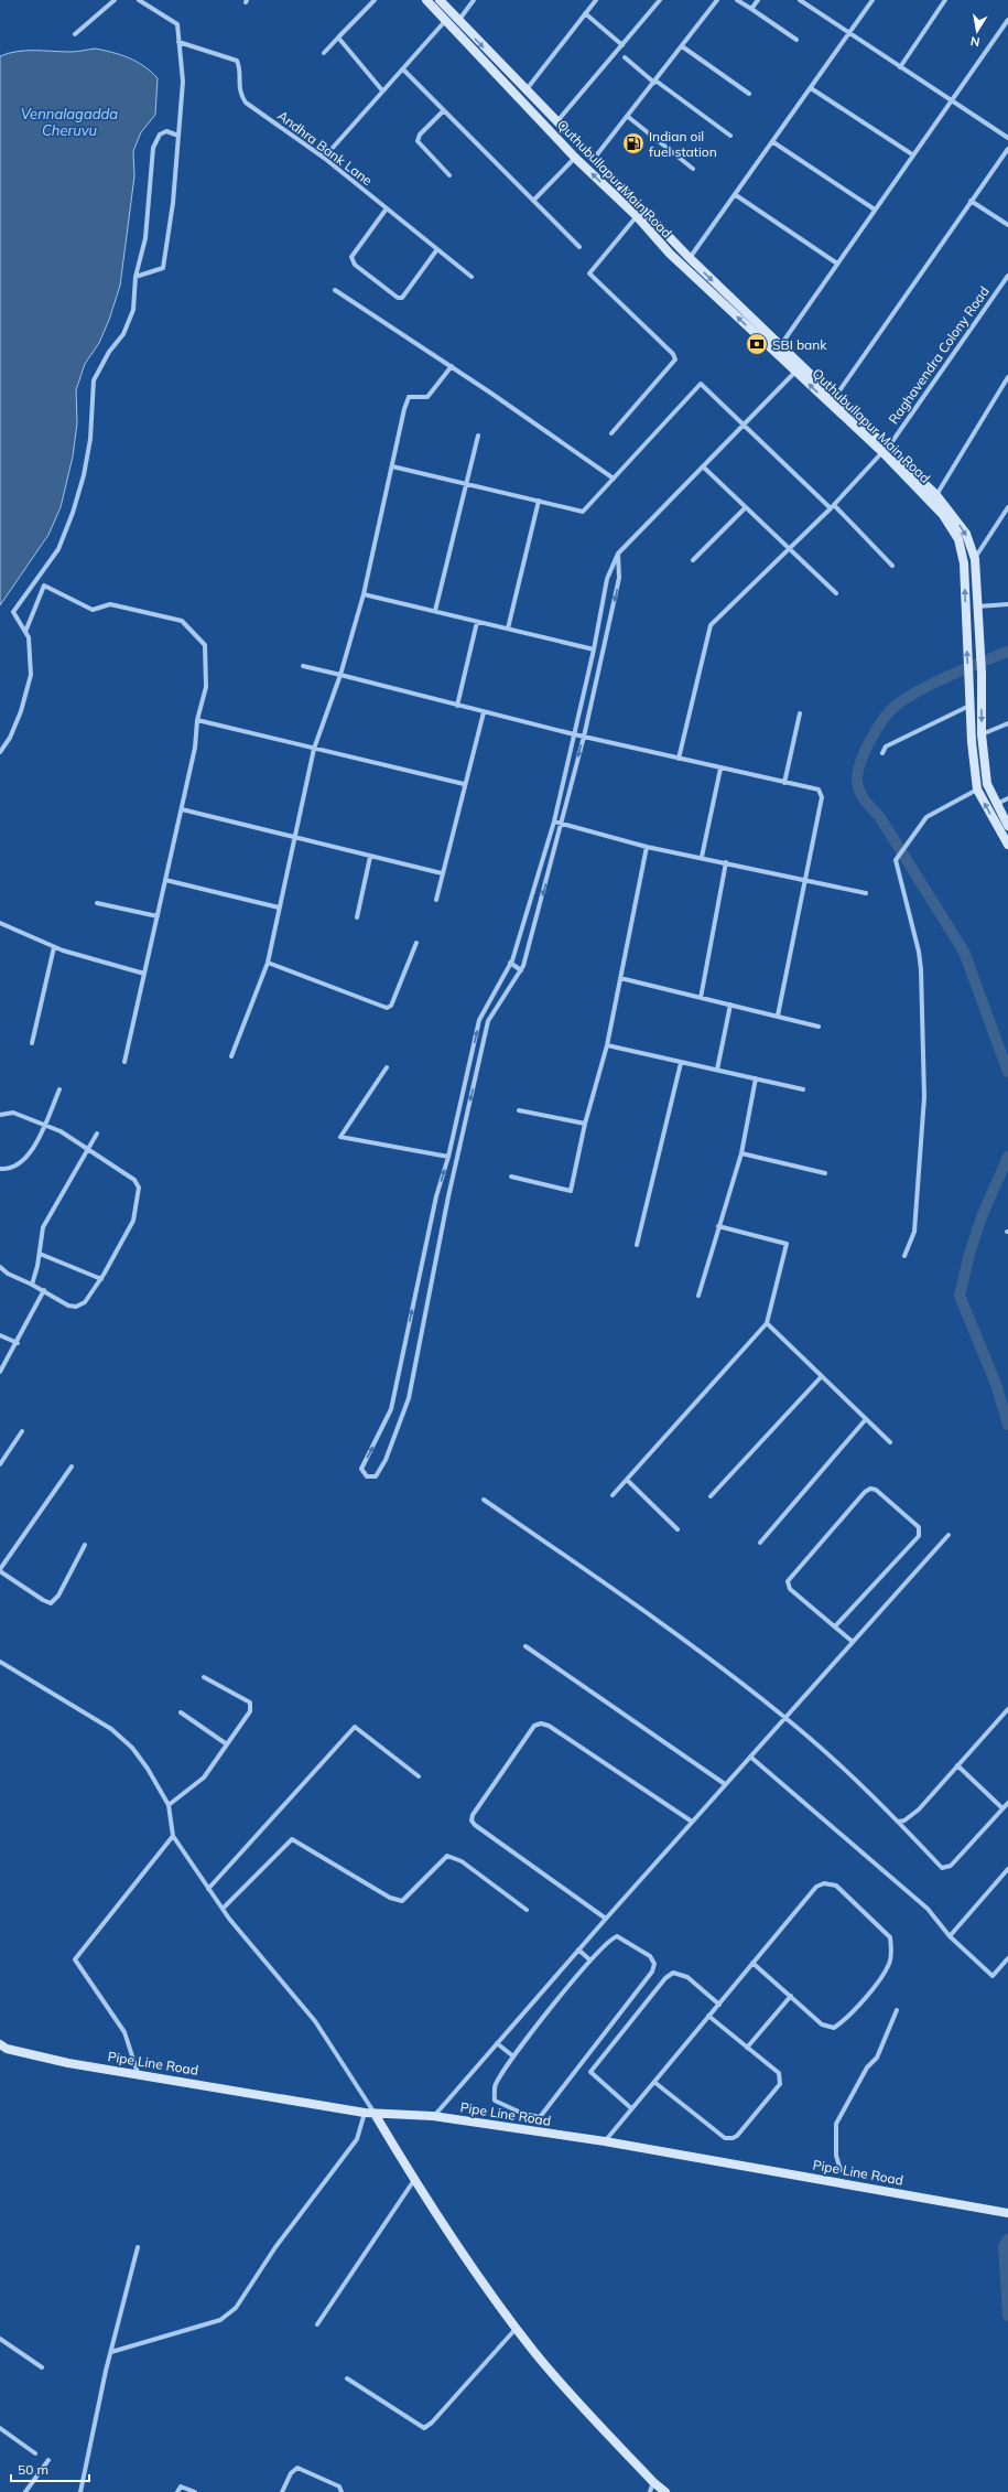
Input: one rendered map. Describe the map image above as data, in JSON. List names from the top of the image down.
{
  "streets": {
    "main road": ["Quthubullapur Main Road", "Pipe Line Road"],
    "street": ["Andhra Bank Lane", "Raghavendra Colony Road"]
  },
  "crossings": [
    ["Quthubullapur Main Road", "Raghavendra Colony Road"]
  ],
  "water": ["Vennalagadda Cheruvu"],
  "places": {
    "fuel station": ["Indian oil fuel station"],
    "bank": ["SBI bank"]
  },
  "scale_bar": "50 m",
  "north": "bottom"
}
